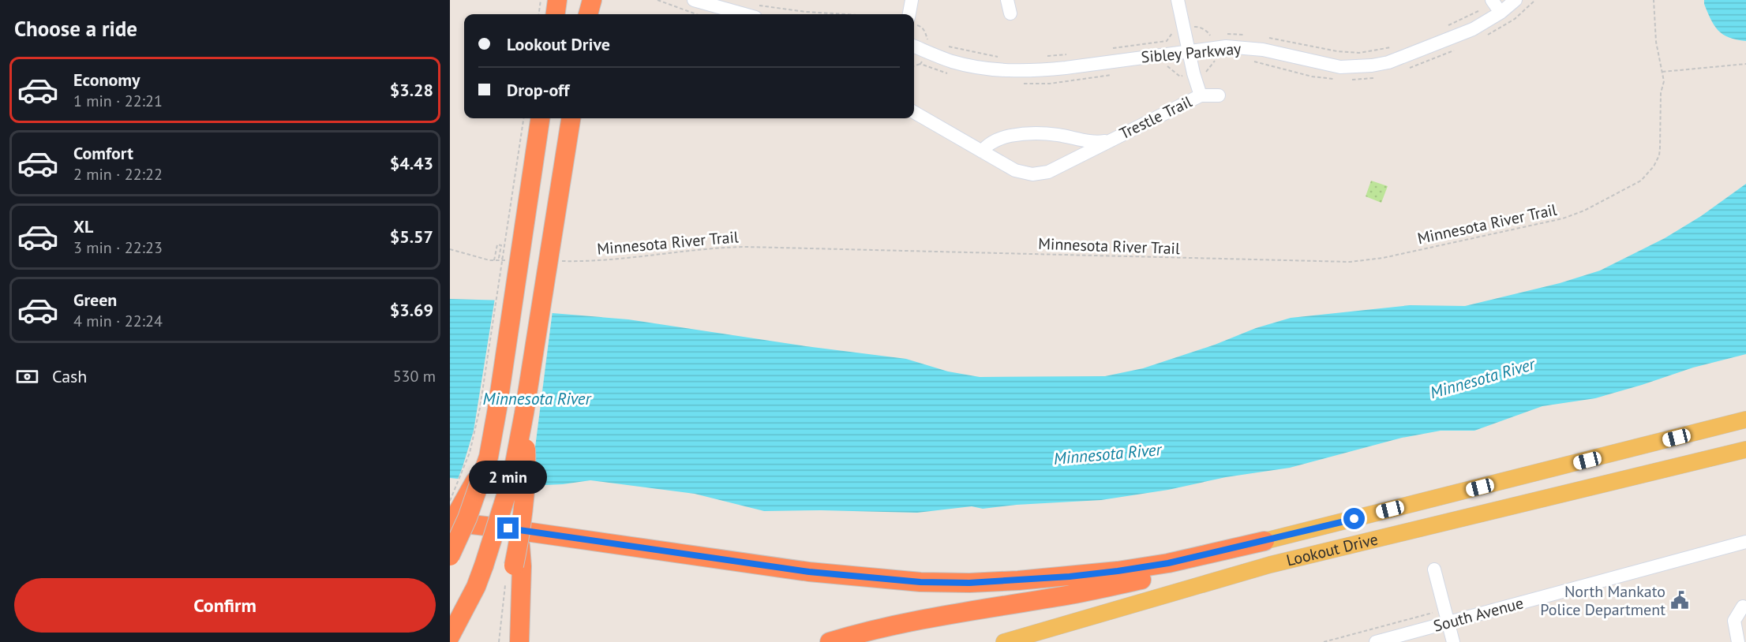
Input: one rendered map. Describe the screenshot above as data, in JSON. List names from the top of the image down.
{
  "streets": {
    "main road": ["Lookout Drive"],
    "street": ["Sibley Parkway", "Trestle Trail", "South Avenue"],
    "path": ["Minnesota River Trail"]
  },
  "water": ["Minnesota River"],
  "places": {
    "public building": ["North Mankato Police Department"]
  },
  "page": {
    "heading": "Choose a ride",
    "banner": ["Lookout Drive", "Drop-off"],
    "list": [
      {
        "name": "Economy",
        "note": "1 min · 22:21",
        "value": "$3.28"
      },
      {
        "name": "Comfort",
        "note": "2 min · 22:22",
        "value": "$4.43"
      },
      {
        "name": "XL",
        "note": "3 min · 22:23",
        "value": "$5.57"
      },
      {
        "name": "Green",
        "note": "4 min · 22:24",
        "value": "$3.69"
      }
    ],
    "pay": ["Cash", "530 m"],
    "bubble": "2 min",
    "buttons": "Confirm"
  }
}
